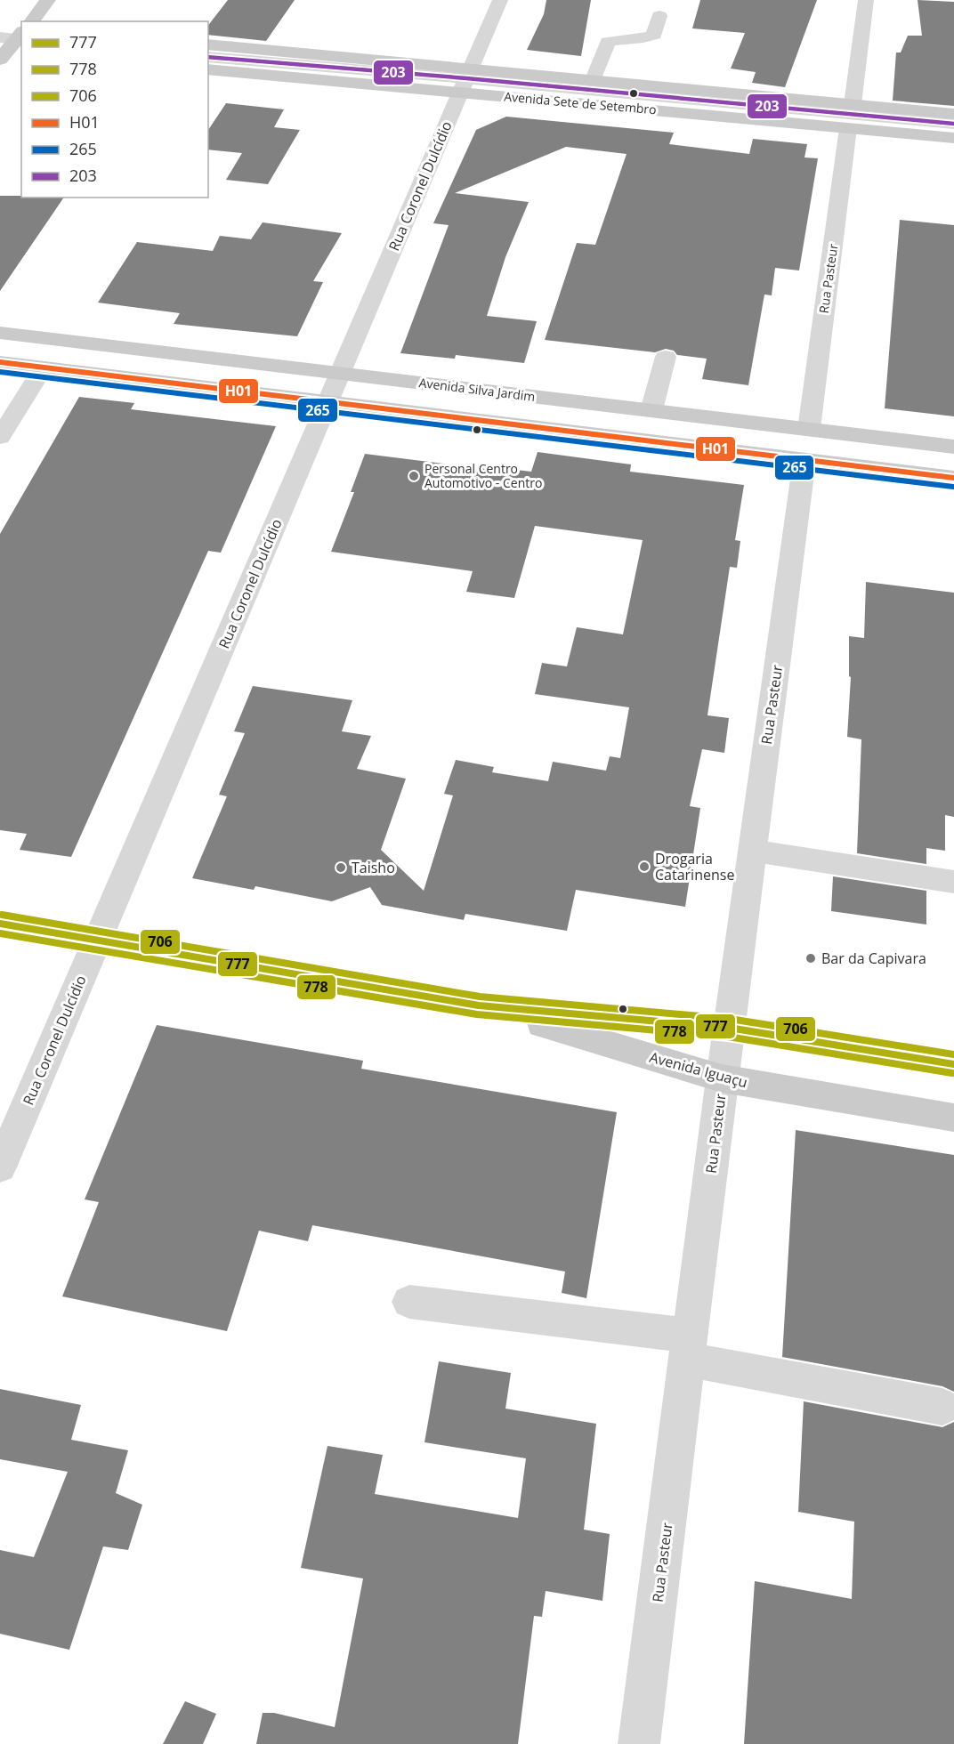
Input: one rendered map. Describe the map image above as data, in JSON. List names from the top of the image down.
{
  "streets": {
    "main road": ["Avenida Sete de Setembro", "Avenida Silva Jardim", "Avenida Iguaçu"],
    "street": ["Rua Coronel Dulcídio", "Rua Pasteur"]
  },
  "crossings": [
    ["Avenida Sete de Setembro", "Rua Coronel Dulcídio"],
    ["Avenida Sete de Setembro", "Rua Pasteur"],
    ["Rua Coronel Dulcídio", "Avenida Silva Jardim"],
    ["Rua Coronel Dulcídio", "Avenida Iguaçu"],
    ["Rua Pasteur", "Avenida Silva Jardim"],
    ["Rua Pasteur", "Avenida Iguaçu"]
  ],
  "places": [
    "Personal Centro Automotivo - Centro",
    "Drogaria Catarinense",
    "Taisho",
    "Bar da Capivara"
  ],
  "lines": [
    "transit line 203",
    "transit line H01",
    "transit line 265",
    "transit line 706",
    "transit line 777",
    "transit line 778"
  ],
  "legend": [
    "777",
    "778",
    "706",
    "H01",
    "265",
    "203"
  ]
}
